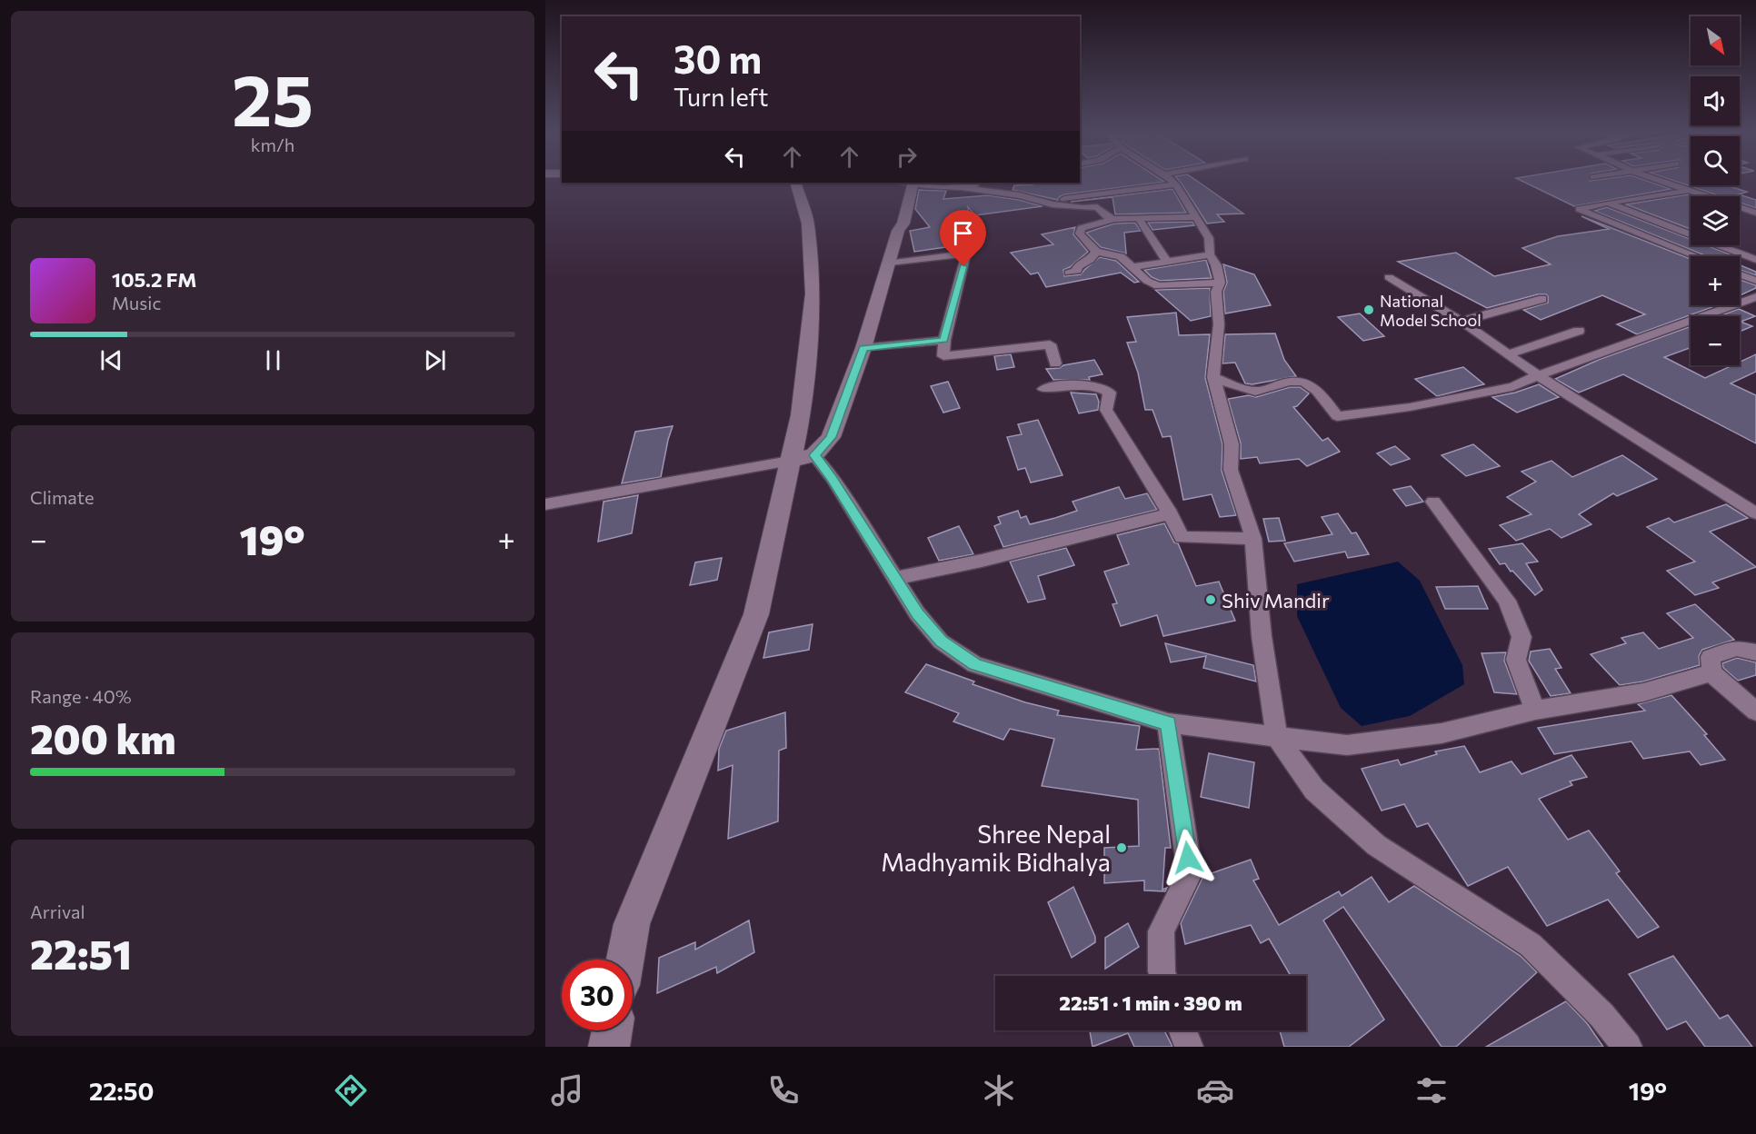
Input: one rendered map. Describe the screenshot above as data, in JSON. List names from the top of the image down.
{
  "places": ["National Model School", "Shiv Mandir", "Shree Nepal Madhyamik Bidhalya"],
  "north": "bottom right",
  "page": {
    "tile": [
      ["25", "km/h"],
      "Climate",
      ["Range · 40%", "200 km"],
      ["Arrival", "22:51"]
    ],
    "map_buttons": ["+", "−"],
    "turn": ["30 m", "Turn left"],
    "song": ["105.2 FM", "Music"],
    "heat": ["−", "19°", "+"],
    "limit": "30",
    "trip": "22:51 · 1 min · 390 m",
    "tabs": ["22:50", "19°"]
  }
}
